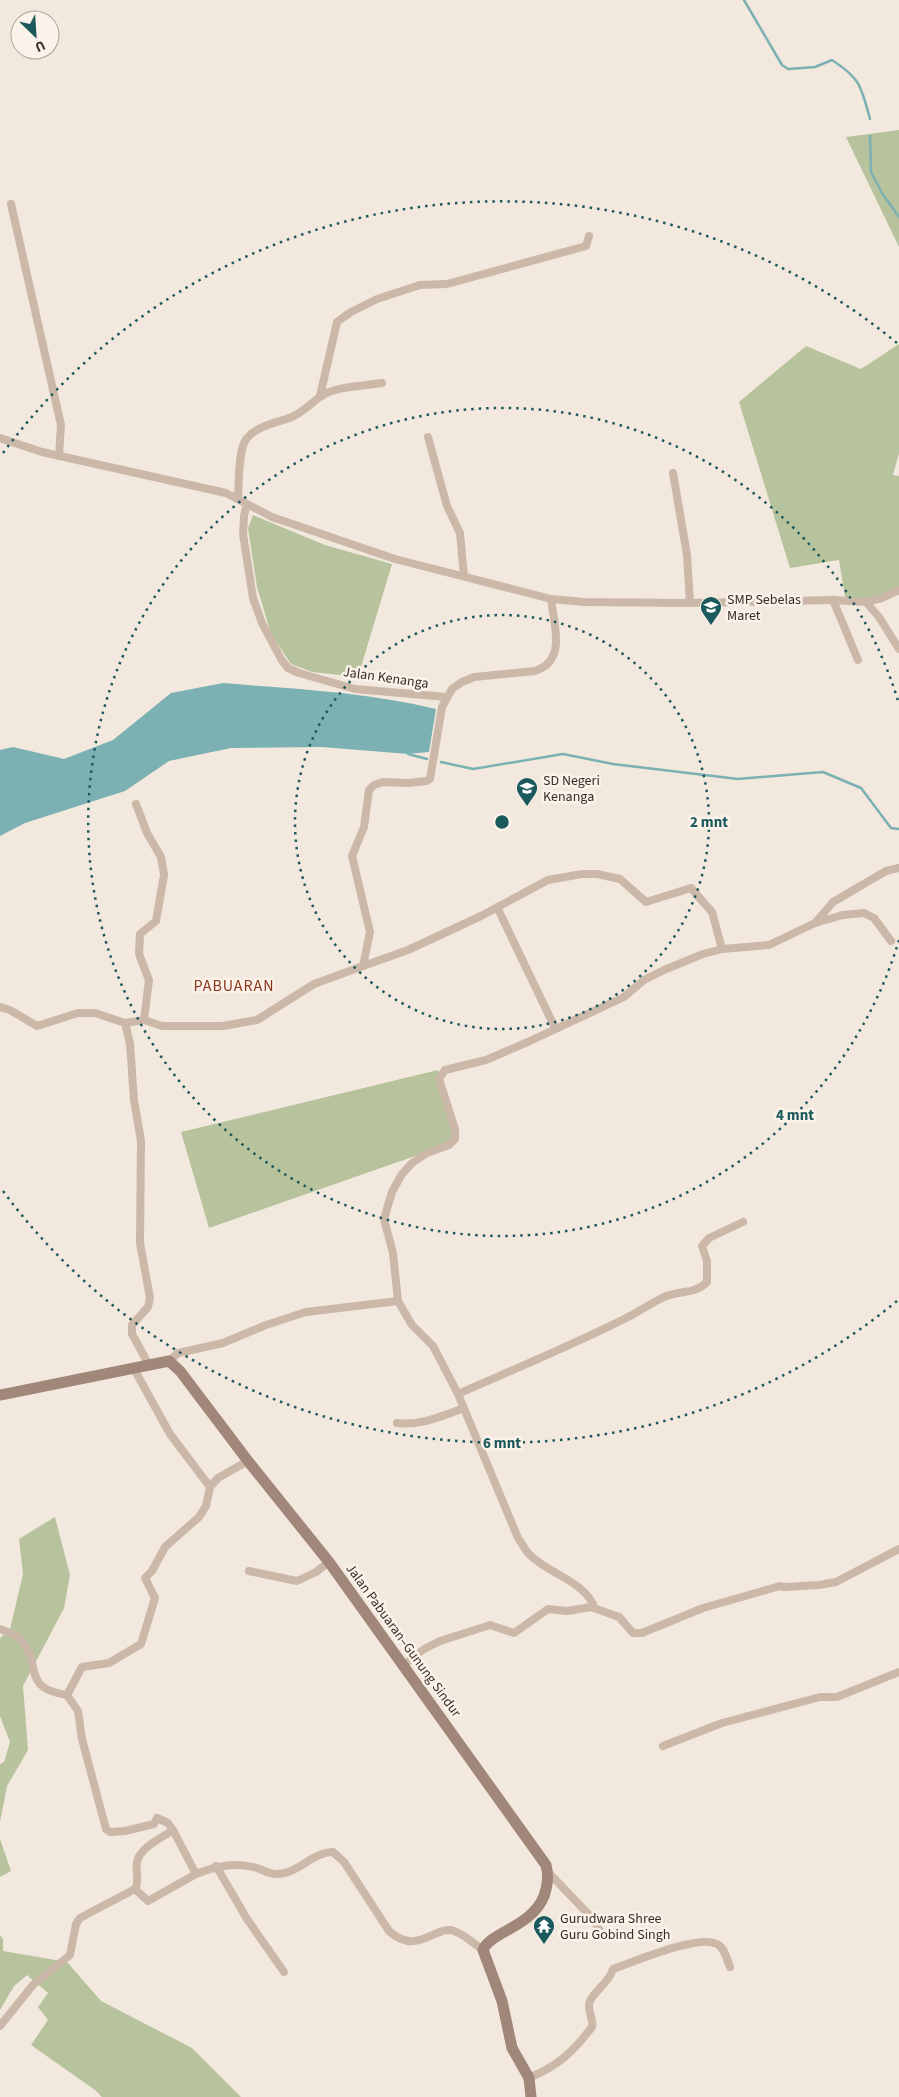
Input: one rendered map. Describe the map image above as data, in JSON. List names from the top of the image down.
{
  "streets": {
    "street": ["Jalan Kenanga", "Jalan Pabuaran–Gunung Sindur"]
  },
  "districts": ["PABUARAN"],
  "places": {
    "school or university": ["SMP Sebelas Maret", "SD Negeri Kenanga"],
    "temple": ["Gurudwara Shree Guru Gobind Singh"]
  },
  "north": "bottom right",
  "rings": ["2 mnt", "4 mnt", "6 mnt"]
}
